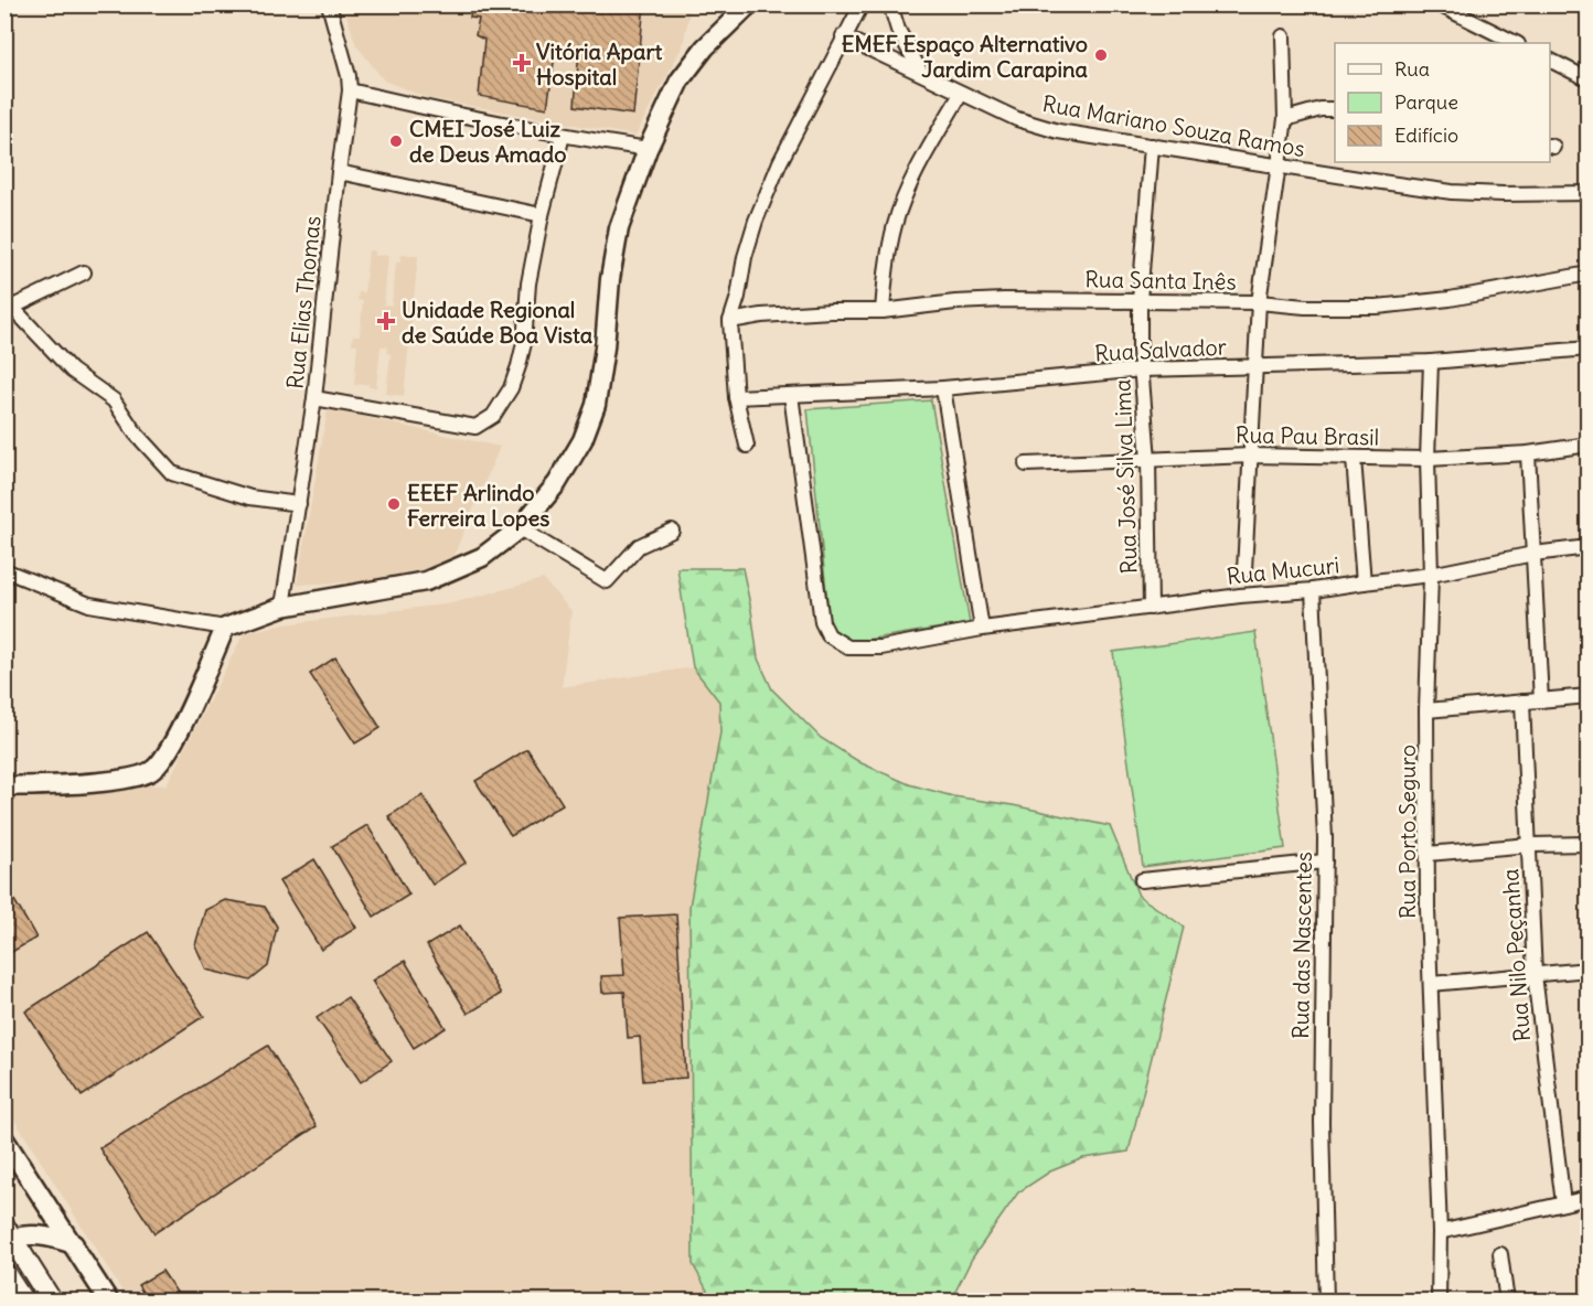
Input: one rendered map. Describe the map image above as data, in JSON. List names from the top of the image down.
{
  "streets": {
    "street": [
      "Rua Mariano Souza Ramos",
      "Rua Santa Inês",
      "Rua Elias Thomas",
      "Rua Salvador",
      "Rua Pau Brasil",
      "Rua José Silva Lima",
      "Rua Mucuri",
      "Rua Porto Seguro",
      "Rua das Nascentes",
      "Rua Nilo Peçanha"
    ]
  },
  "crossings": [
    ["Rua Mariano Souza Ramos", "Rua José Silva Lima"],
    ["Rua Santa Inês", "Rua José Silva Lima"],
    ["Rua Salvador", "Rua José Silva Lima"],
    ["Rua Salvador", "Rua Mucuri"],
    ["Rua Salvador", "Rua Porto Seguro"],
    ["Rua Pau Brasil", "Rua José Silva Lima"],
    ["Rua Pau Brasil", "Rua Porto Seguro"],
    ["Rua José Silva Lima", "Rua Mucuri"],
    ["Rua Mucuri", "Rua Porto Seguro"],
    ["Rua Mucuri", "Rua das Nascentes"]
  ],
  "places": {
    "other": ["EMEF Espaço Alternativo Jardim Carapina", "CMEI José Luiz de Deus Amado", "EEEF Arlindo Ferreira Lopes"],
    "health": ["Vitória Apart Hospital", "Unidade Regional de Saúde Boa Vista"]
  },
  "legend": ["Rua", "Parque", "Edifício"]
}
